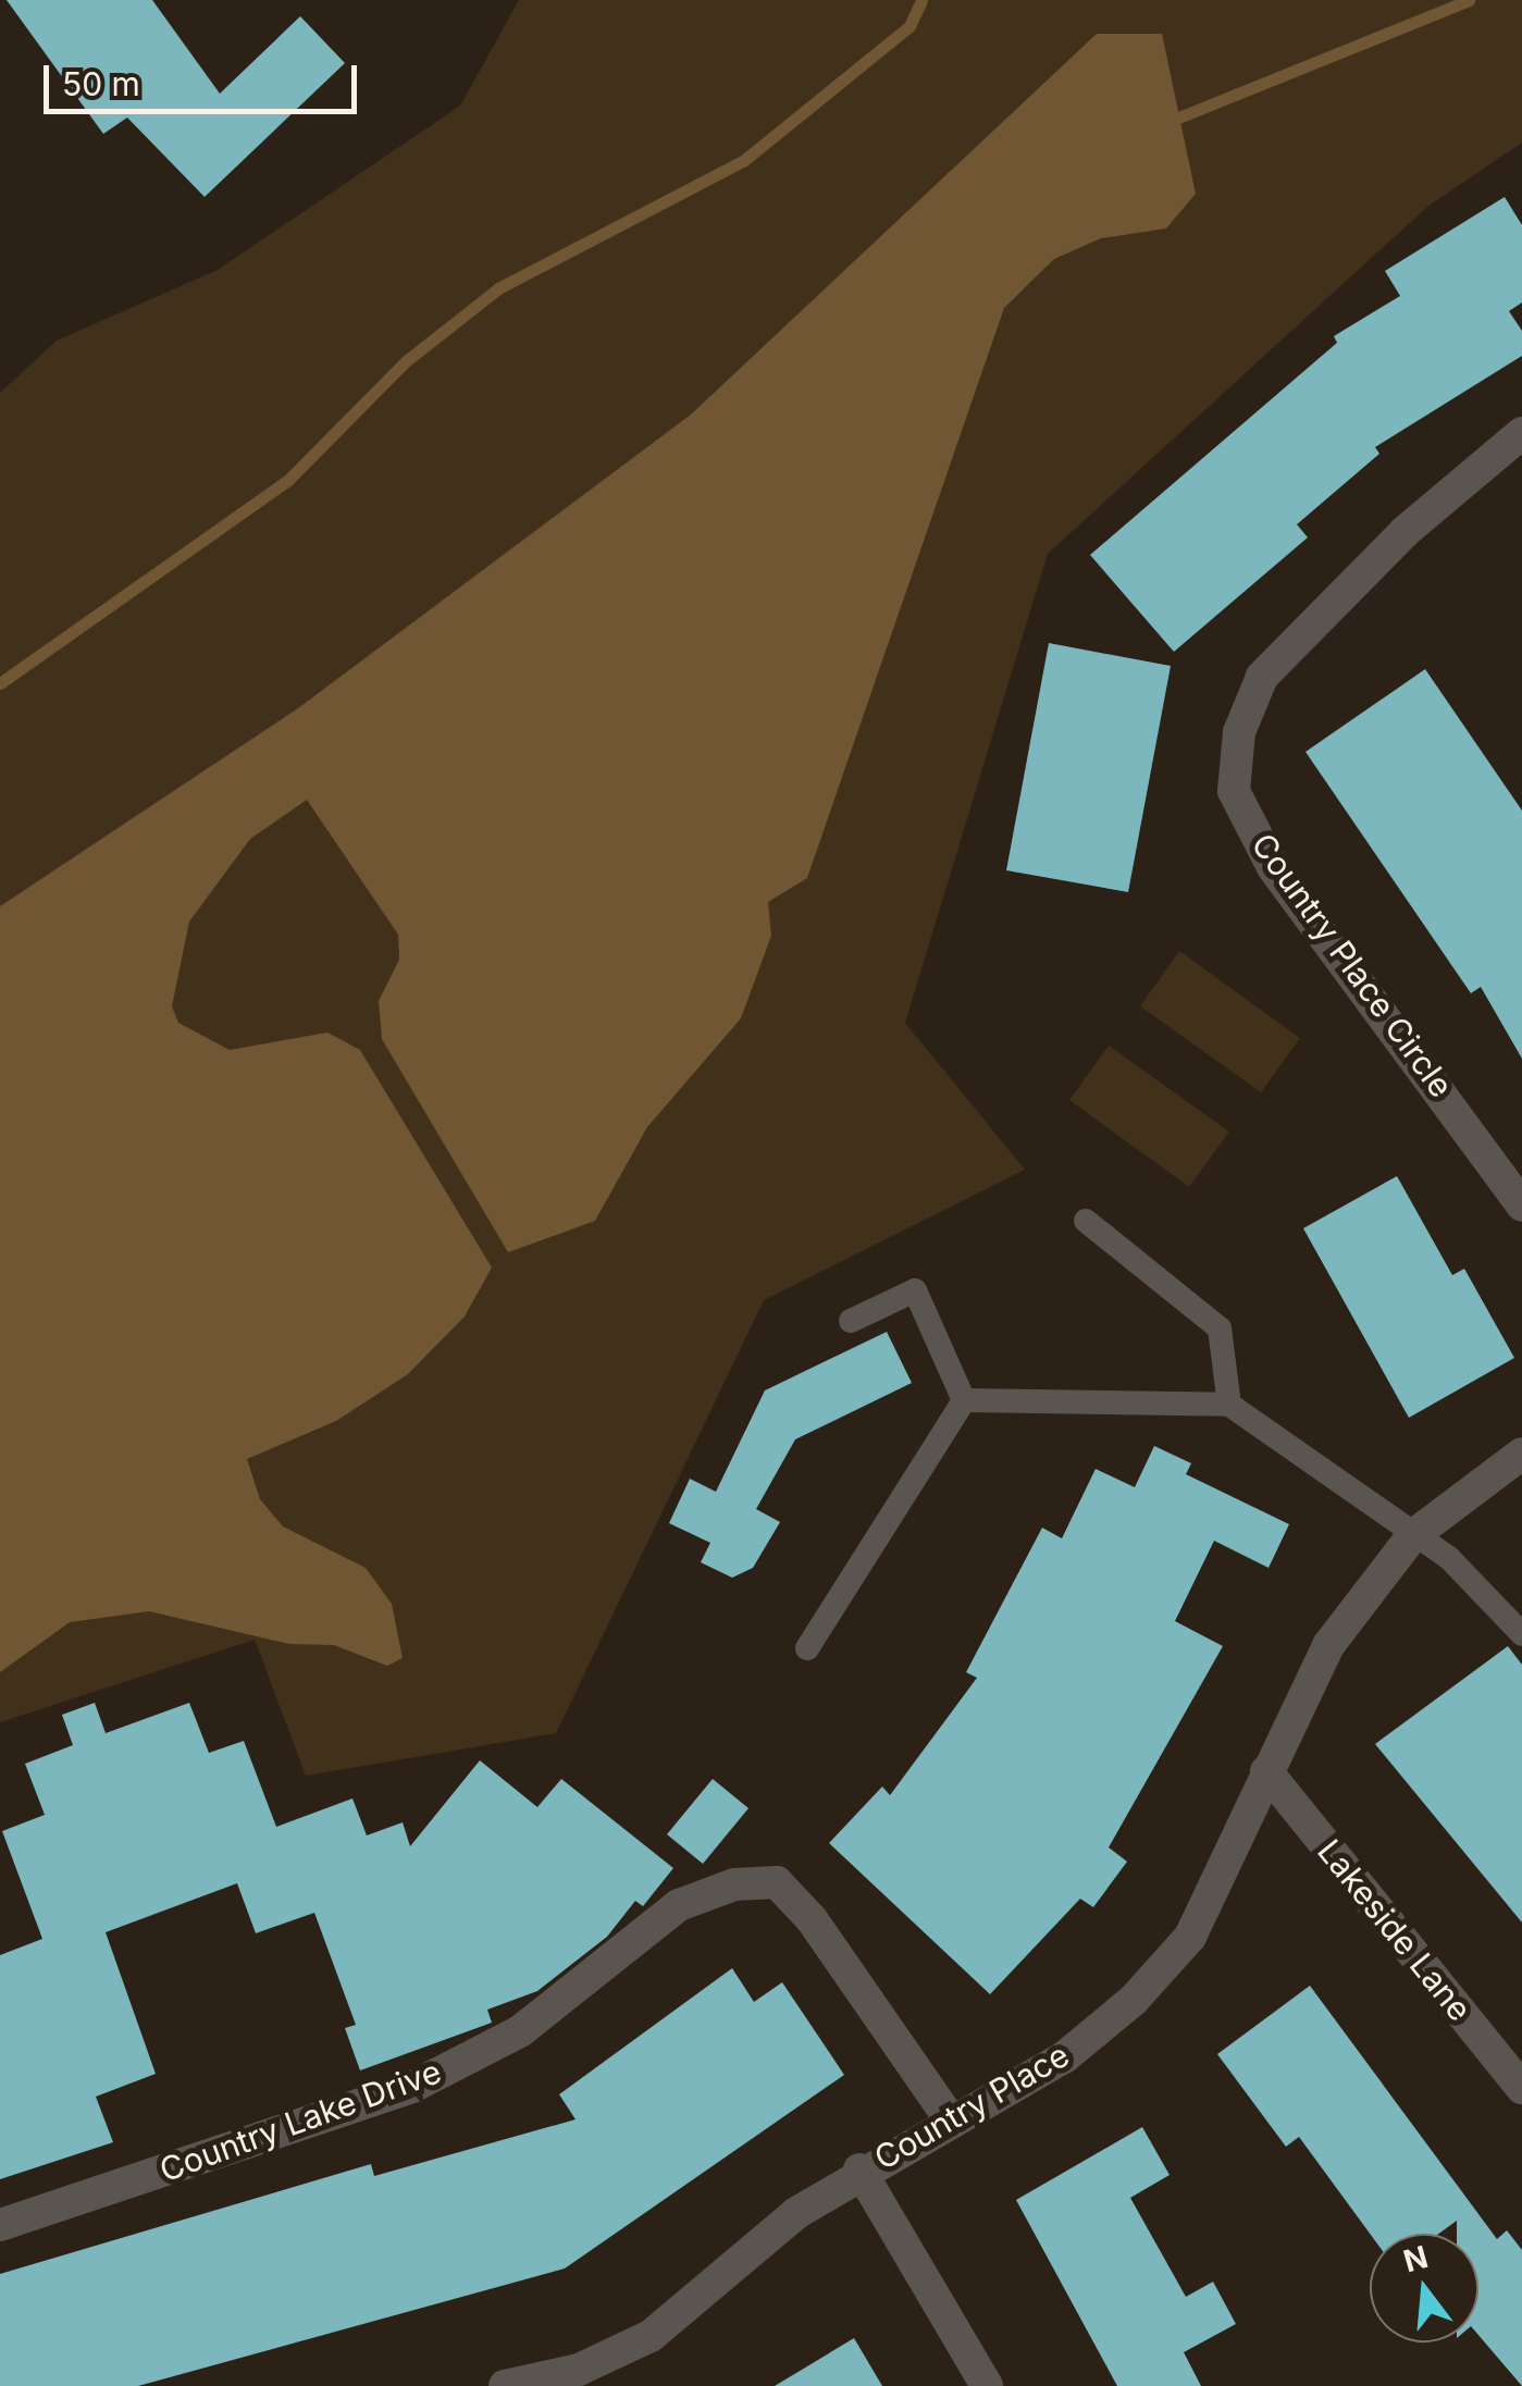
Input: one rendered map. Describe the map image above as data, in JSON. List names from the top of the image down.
{
  "streets": {
    "street": [
      "Country Place Circle",
      "Lakeside Lane",
      "Country Place",
      "Country Lake Drive"
    ]
  },
  "crossings": [
    ["Lakeside Lane", "Country Place"],
    ["Country Place", "Country Lake Drive"]
  ],
  "scale_bar": "50 m",
  "north": "top"
}
